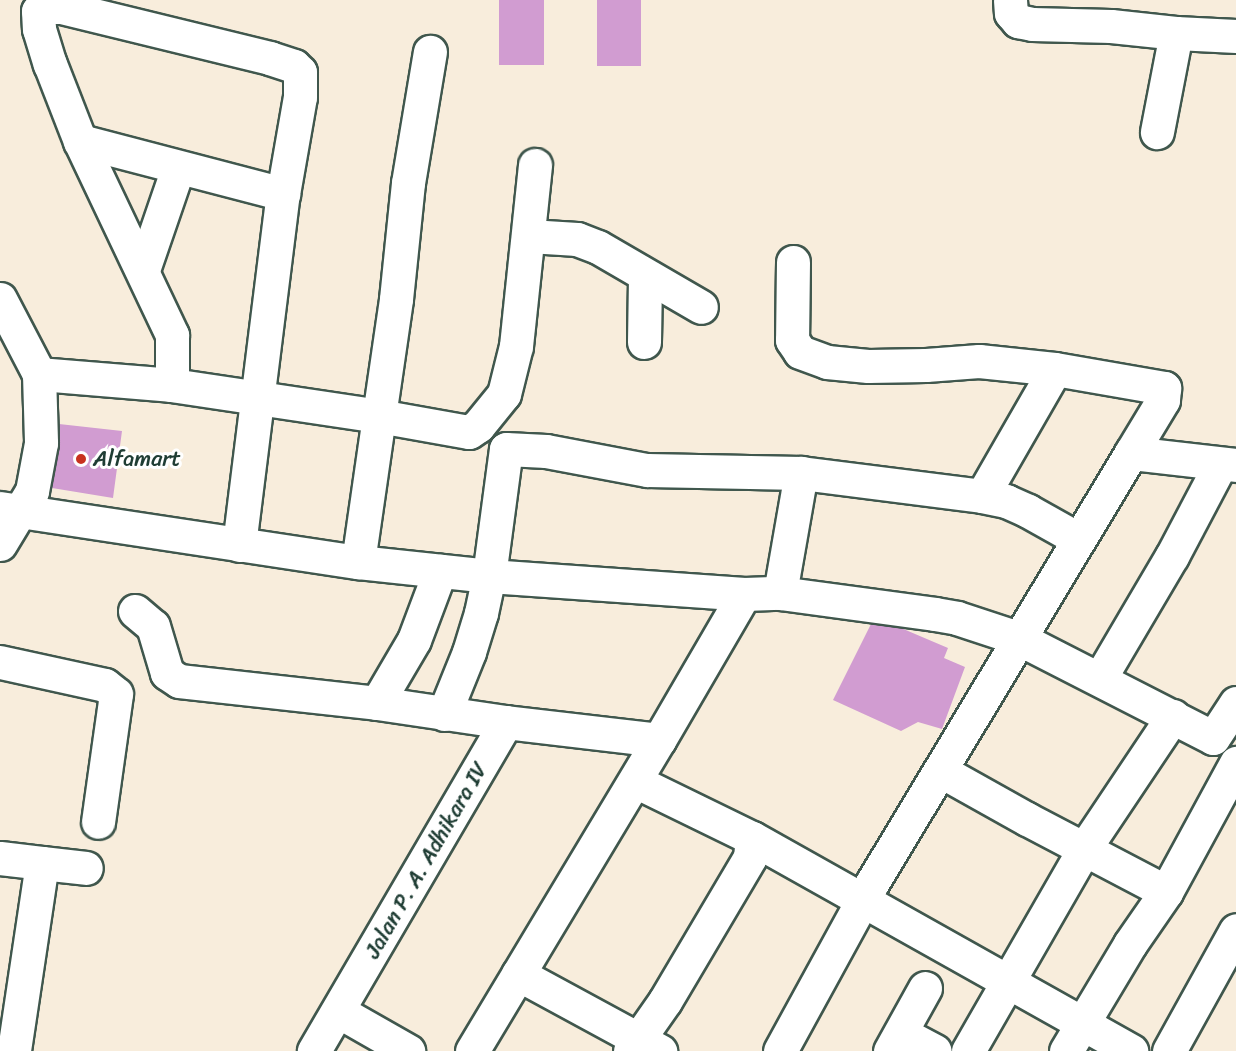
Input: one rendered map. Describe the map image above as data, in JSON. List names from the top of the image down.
{
  "streets": {
    "street": ["Jalan P. A. Adhikara IV"]
  },
  "places": ["Alfamart"]
}
